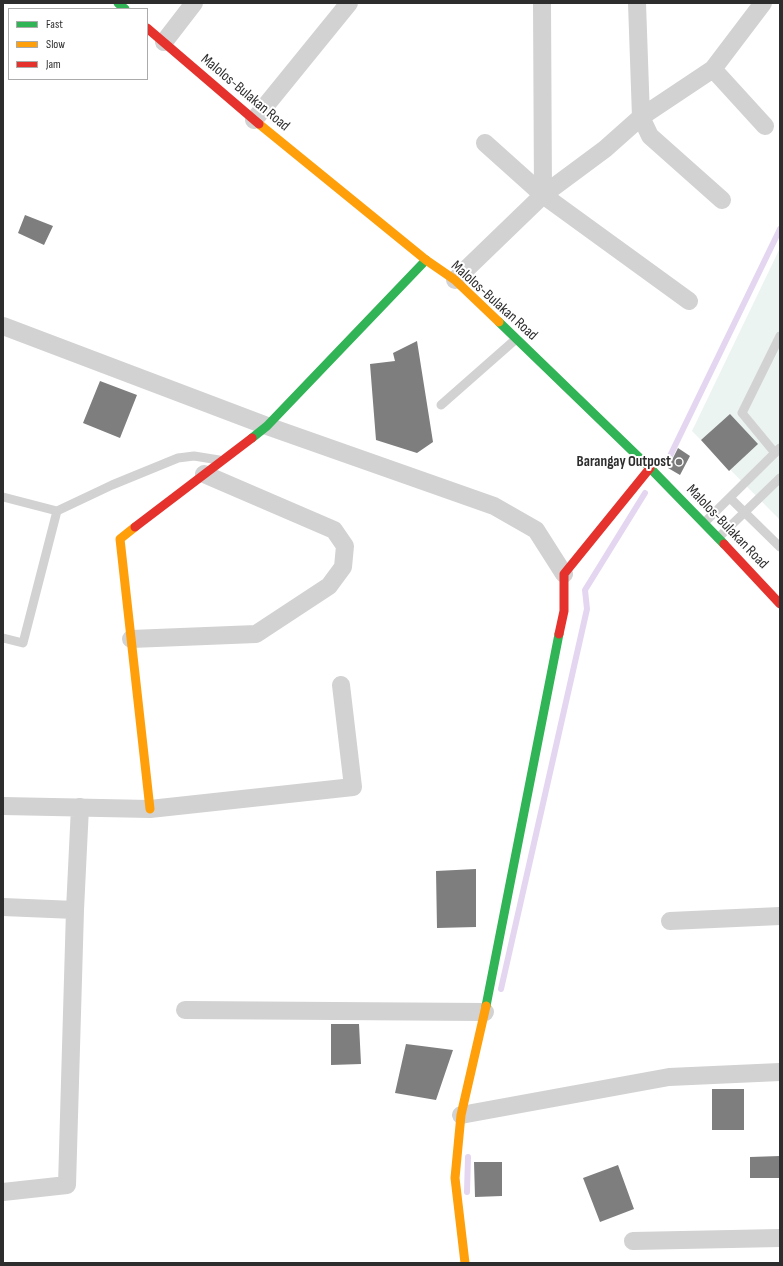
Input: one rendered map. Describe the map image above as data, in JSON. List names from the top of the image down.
{
  "streets": {
    "street": ["Malolos-Bulakan Road"]
  },
  "places": ["Barangay Outpost"],
  "legend": ["Fast", "Slow", "Jam"]
}
